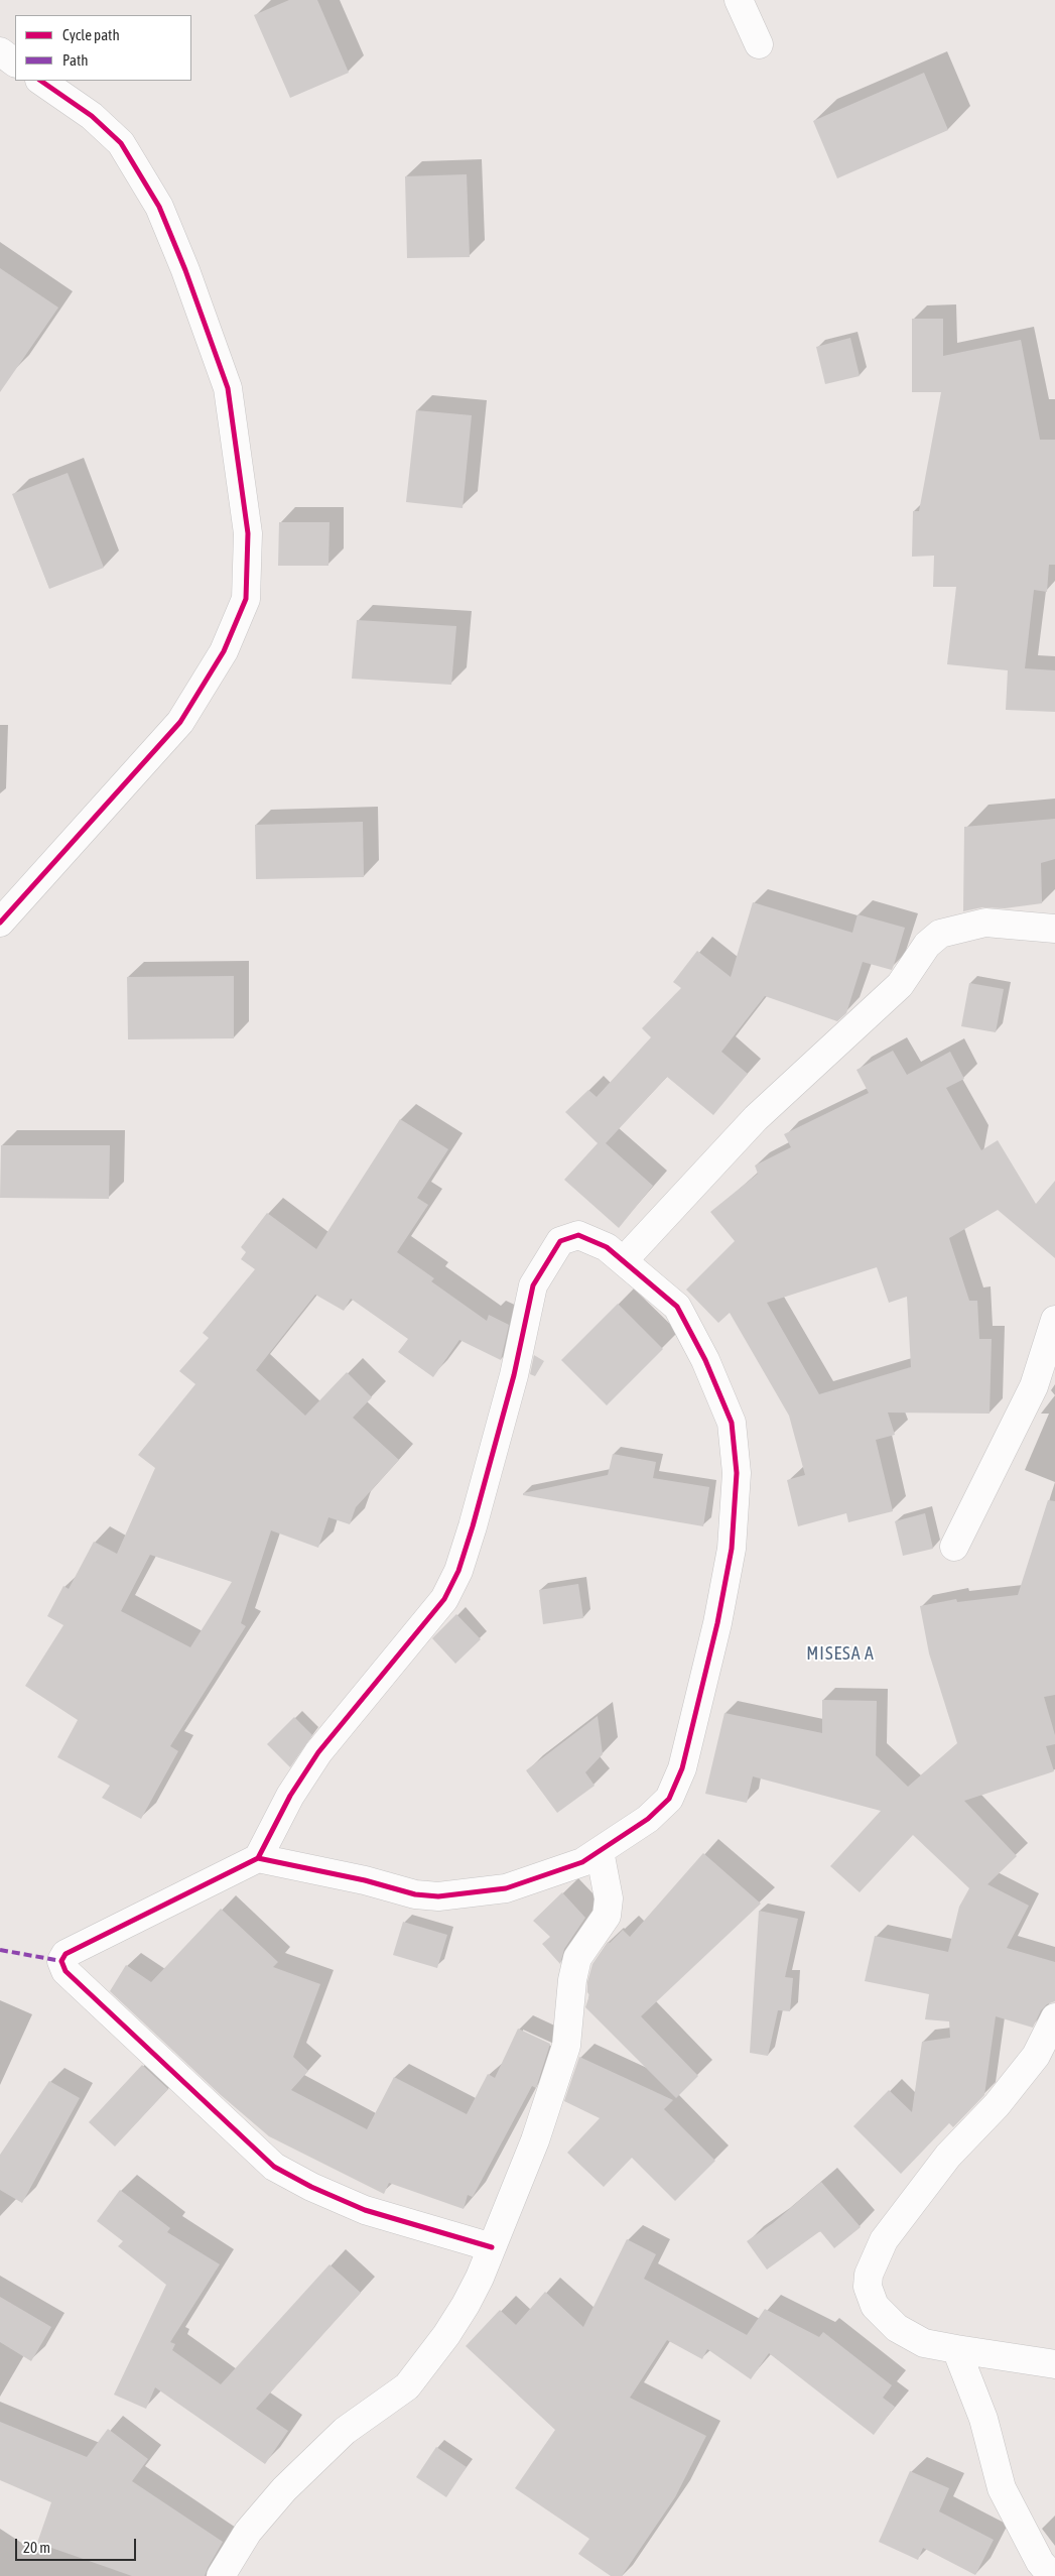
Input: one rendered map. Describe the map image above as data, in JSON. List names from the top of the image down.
{
  "districts": ["MISESA A"],
  "legend": ["Cycle path", "Path"],
  "scale_bar": "20 m"
}
